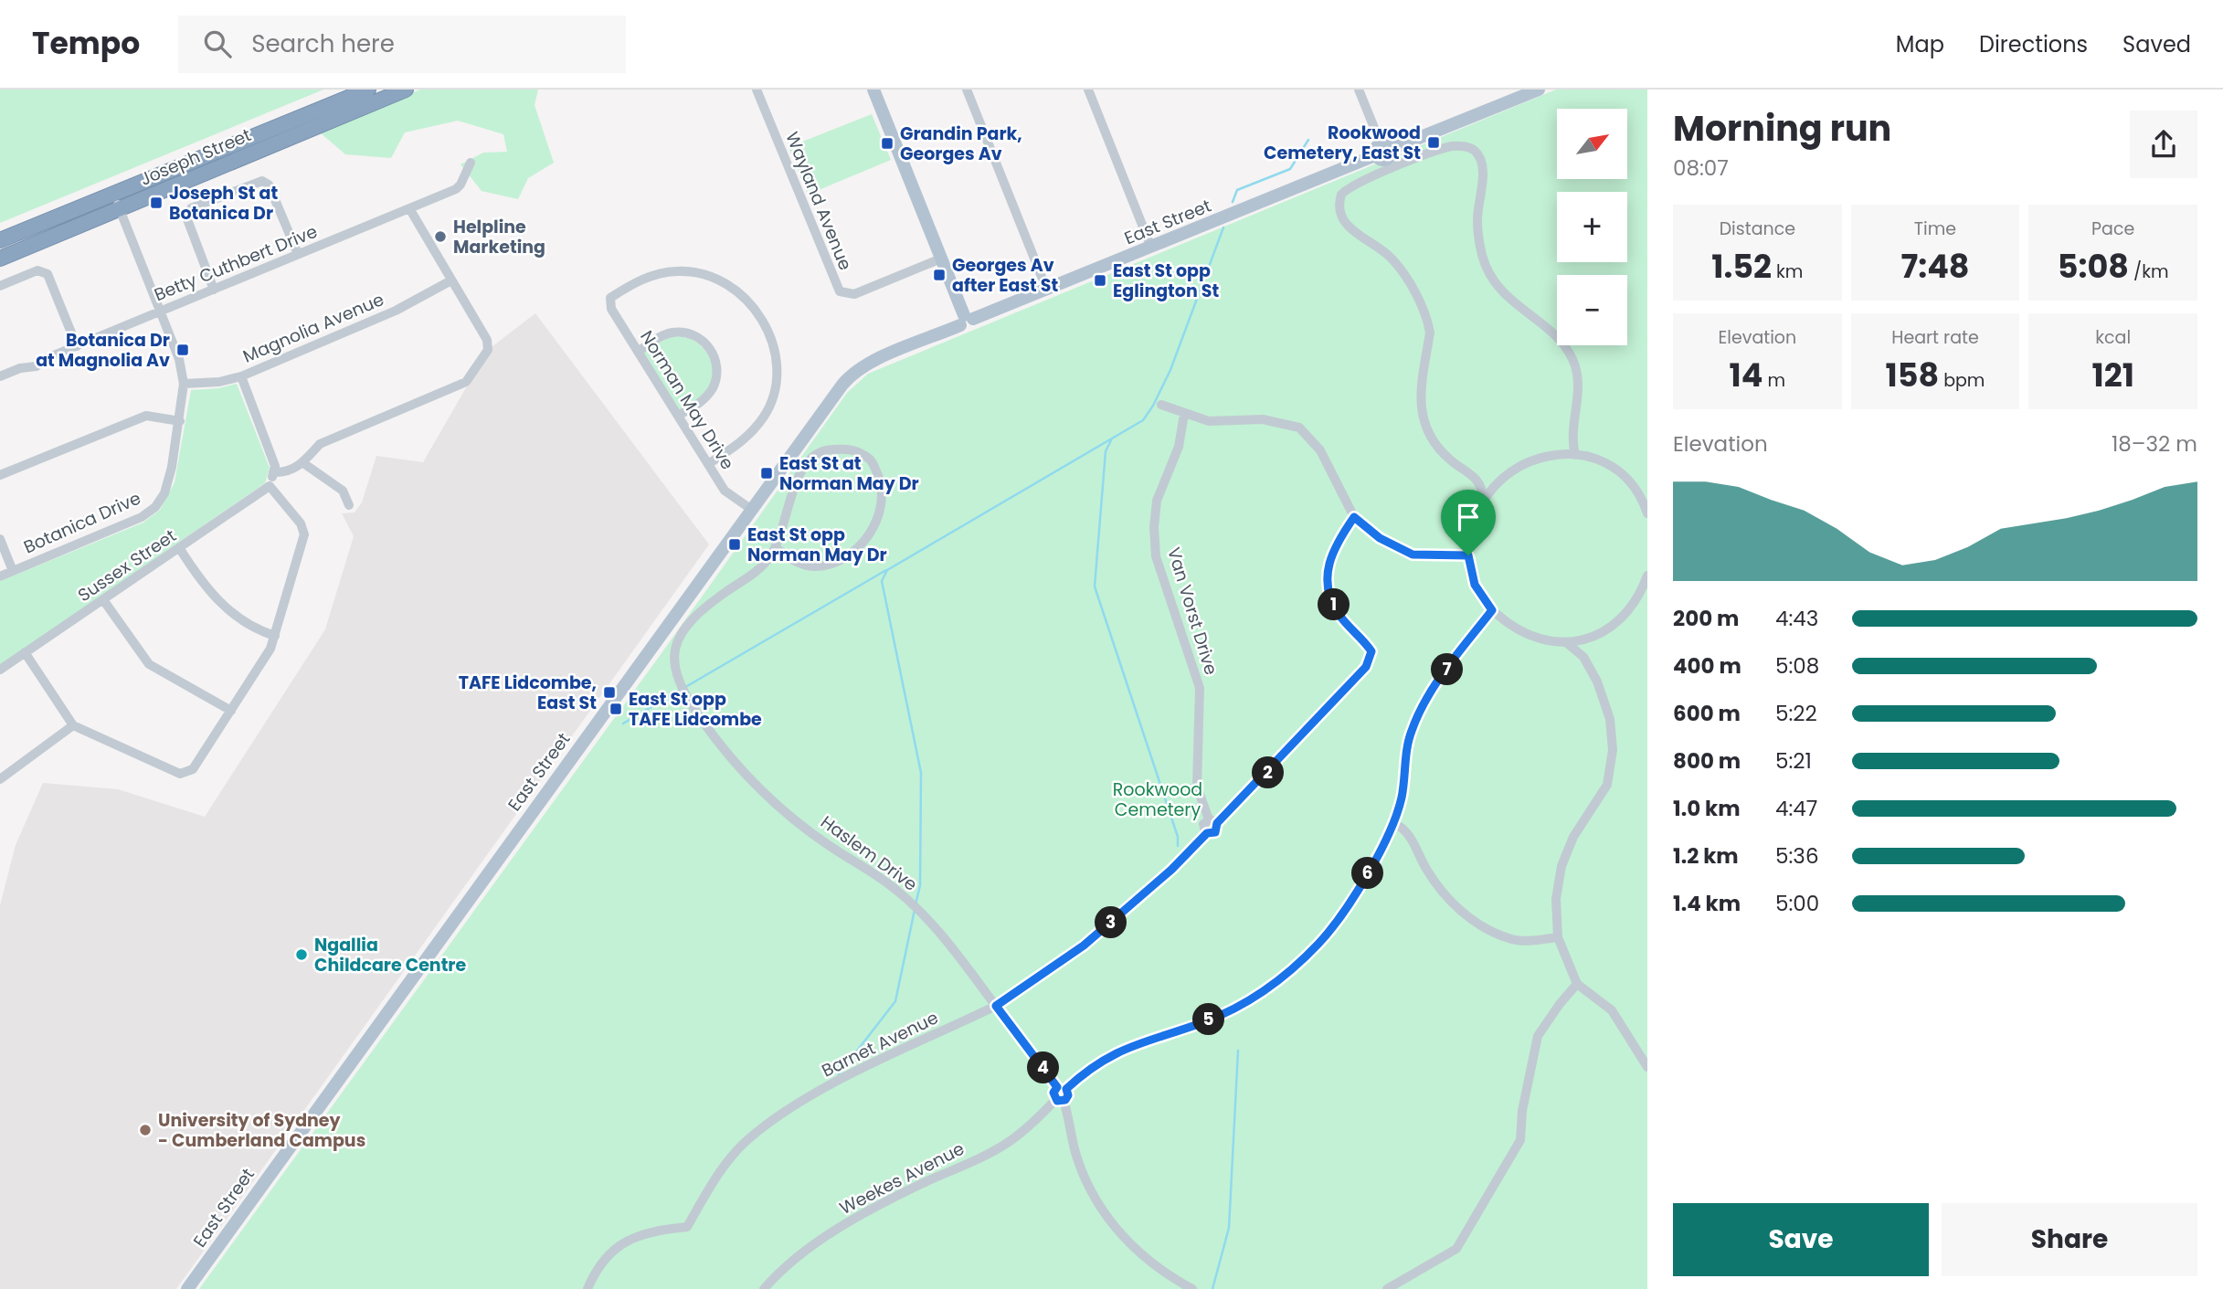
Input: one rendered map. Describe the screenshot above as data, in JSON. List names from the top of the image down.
{
  "streets": {
    "highway": ["Joseph Street"],
    "main road": ["East Street"],
    "street": [
      "Wayland Avenue",
      "Betty Cuthbert Drive",
      "Magnolia Avenue",
      "Norman May Drive",
      "Botanica Drive",
      "Sussex Street",
      "Van Vorst Drive",
      "Haslem Drive",
      "Barnet Avenue",
      "Weekes Avenue"
    ]
  },
  "crossings": [
    ["Joseph Street", "Botanica Drive"],
    ["East Street", "Norman May Drive"],
    ["Betty Cuthbert Drive", "Botanica Drive"],
    ["Magnolia Avenue", "Botanica Drive"],
    ["Van Vorst Drive", "Barnet Avenue"],
    ["Haslem Drive", "Barnet Avenue"]
  ],
  "parks": ["Rookwood Cemetery"],
  "places": {
    "transit": [
      "Rookwood Cemetery, East St",
      "Grandin Park, Georges Av",
      "Joseph St at Botanica Dr",
      "Georges Av after East St",
      "East St opp Eglington St",
      "Botanica Dr at Magnolia Av",
      "East St at Norman May Dr",
      "East St opp Norman May Dr",
      "TAFE Lidcombe, East St",
      "East St opp TAFE Lidcombe"
    ],
    "other": ["Helpline Marketing", "Ngallia Childcare Centre", "University of Sydney - Cumberland Campus"]
  },
  "north": "top right",
  "page": {
    "header": "Tempo",
    "search": "Search here",
    "nav": ["Map", "Directions", "Saved"],
    "heading": ["Morning run", "08:07"],
    "map_buttons": ["+", "−"],
    "stats": [
      ["Distance", "1.52 km"],
      ["Time", "7:48"],
      ["Pace", "5:08 /km"],
      ["Elevation", "14 m"],
      ["Heart rate", "158 bpm"],
      ["kcal", "121"]
    ],
    "chart": ["Elevation", "18–32 m"],
    "pins": [
      "1",
      "7",
      "2",
      "6",
      "3",
      "5",
      "4"
    ],
    "list": [
      {
        "name": "200 m",
        "note": "4:43"
      },
      {
        "name": "400 m",
        "note": "5:08"
      },
      {
        "name": "600 m",
        "note": "5:22"
      },
      {
        "name": "800 m",
        "note": "5:21"
      },
      {
        "name": "1.0 km",
        "note": "4:47"
      },
      {
        "name": "1.2 km",
        "note": "5:36"
      },
      {
        "name": "1.4 km",
        "note": "5:00"
      }
    ],
    "buttons": ["Save", "Share"]
  }
}
